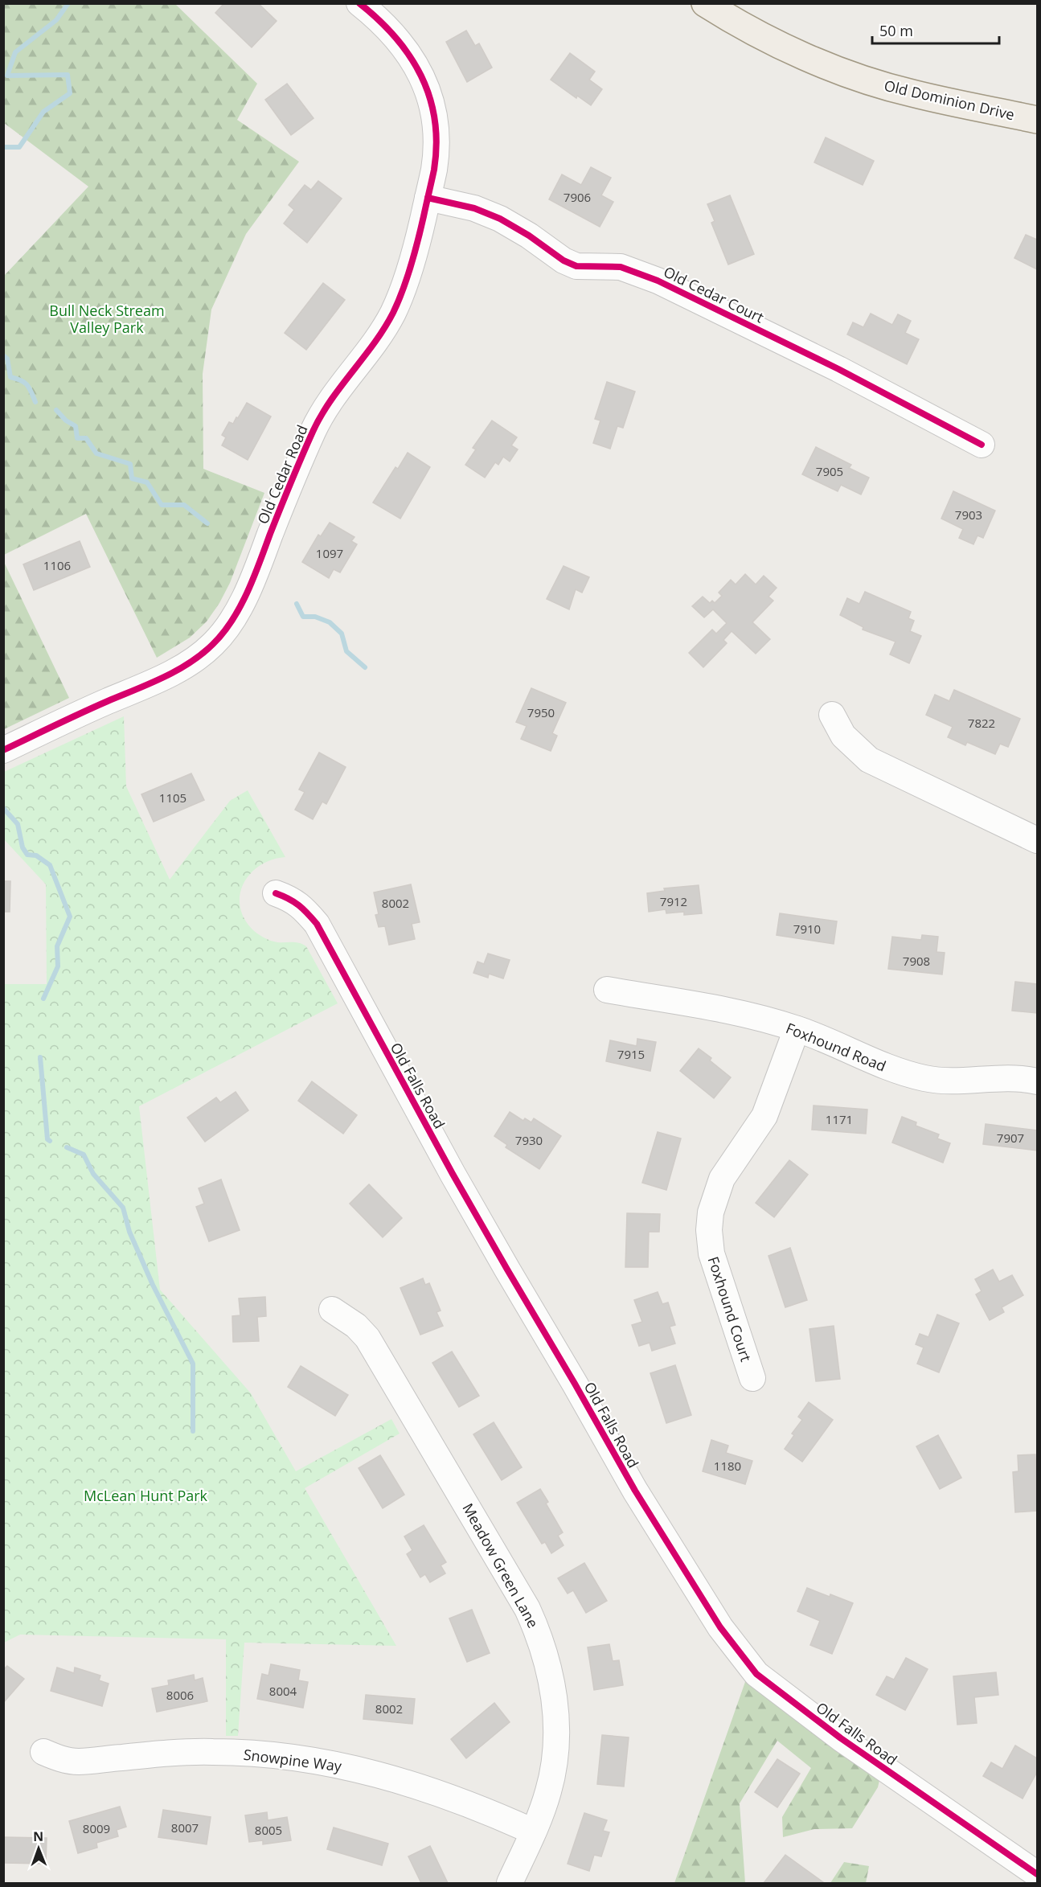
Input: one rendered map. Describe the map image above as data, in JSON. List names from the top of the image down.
{
  "streets": {
    "main road": ["Old Dominion Drive"],
    "street": [
      "Old Cedar Court",
      "Old Cedar Road",
      "Foxhound Road",
      "Old Falls Road",
      "Foxhound Court",
      "Meadow Green Lane",
      "Snowpine Way"
    ]
  },
  "crossings": [
    ["Old Cedar Court", "Old Cedar Road"],
    ["Foxhound Road", "Foxhound Court"],
    ["Meadow Green Lane", "Snowpine Way"]
  ],
  "parks": ["Bull Neck Stream Valley Park", "McLean Hunt Park"],
  "house_numbers": [
    "7906",
    "7905",
    "7903",
    "1097",
    "1106",
    "7950",
    "7822",
    "1105",
    "7912",
    "8002",
    "7910",
    "7908",
    "7915",
    "1171",
    "7907",
    "7930",
    "1180",
    "8004",
    "8006",
    "8002",
    "8007",
    "8009",
    "8005"
  ],
  "scale_bar": "50 m",
  "north": "top"
}
